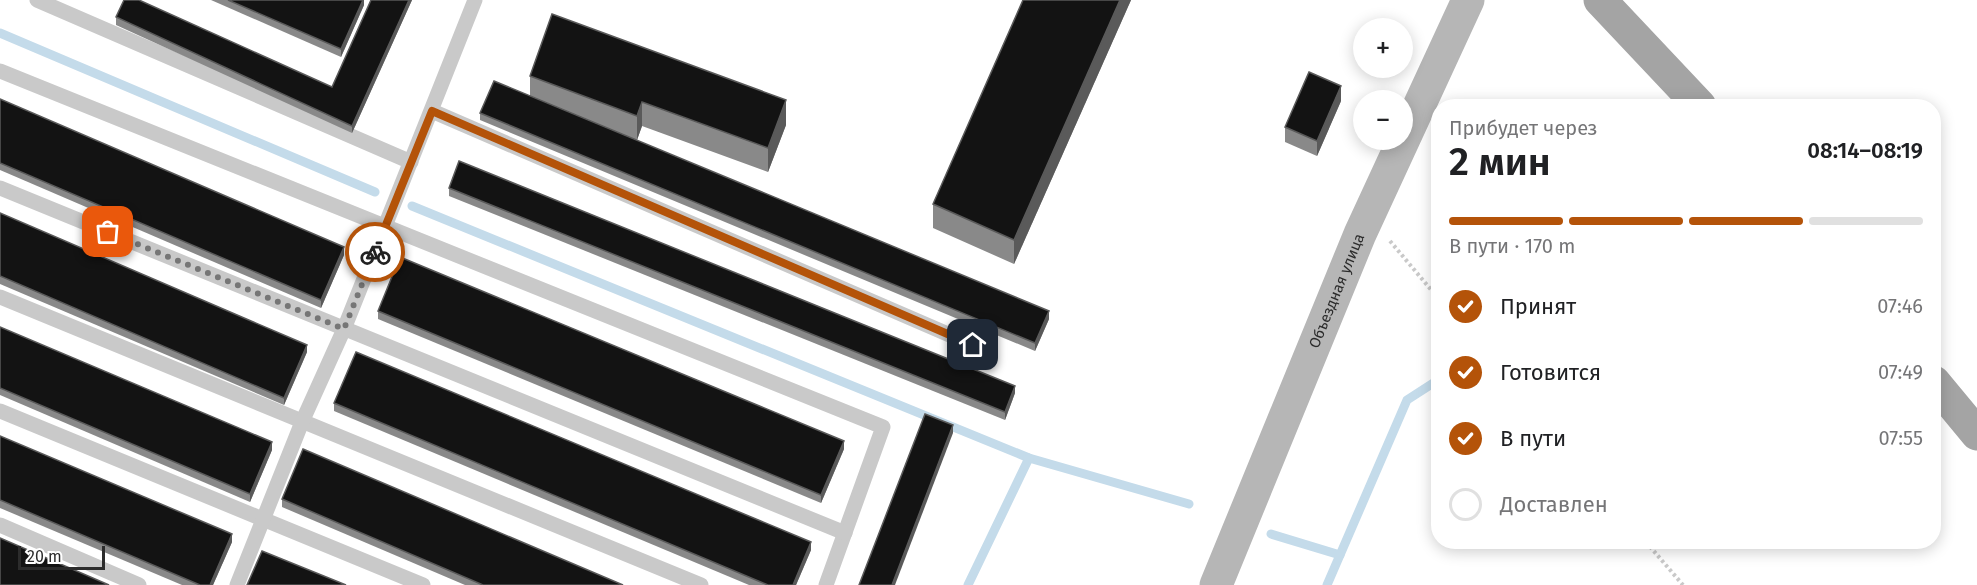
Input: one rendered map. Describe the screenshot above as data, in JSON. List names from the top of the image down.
{
  "streets": {
    "main road": ["Объездная улица"]
  },
  "scale_bar": "20 m",
  "page": {
    "map_buttons": ["+", "−"],
    "heading": ["2 мин", "Прибудет через", "08:14–08:19"],
    "bar": "В пути · 170 m",
    "list": [
      ["Принят", "07:46"],
      ["Готовится", "07:49"],
      ["В пути", "07:55"],
      "Доставлен"
    ],
    "scale": "20 m"
  }
}
